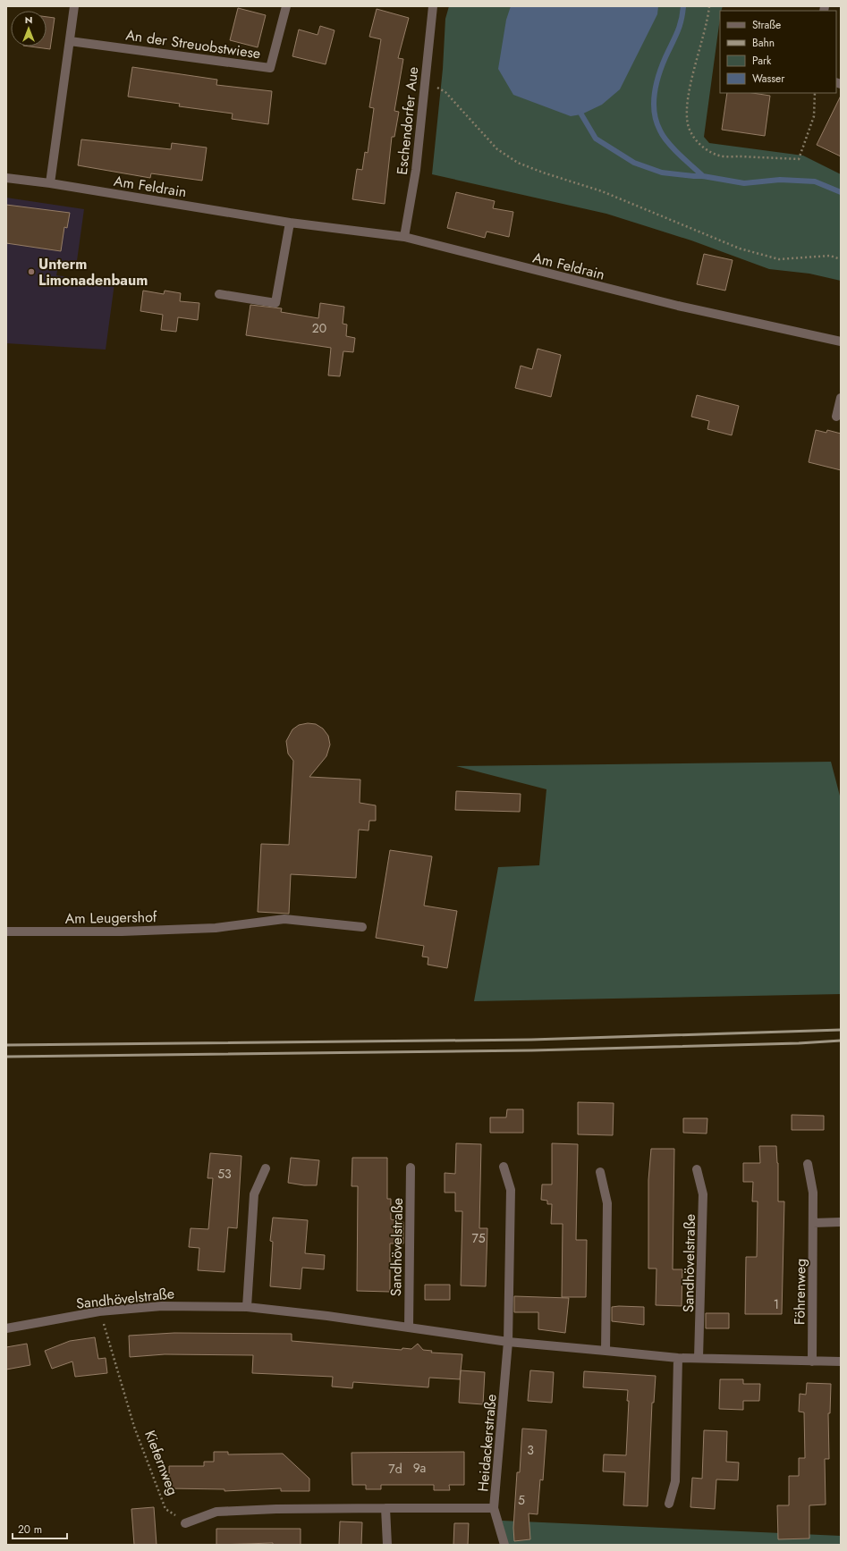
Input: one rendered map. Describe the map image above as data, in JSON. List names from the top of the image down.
{
  "streets": {
    "street": [
      "An der Streuobstwiese",
      "Eschendorfer Aue",
      "Am Feldrain",
      "Am Leugershof",
      "Sandhövelstraße",
      "Föhrenweg",
      "Heidackerstraße"
    ],
    "path": ["Kiefernweg"]
  },
  "crossings": [
    ["Eschendorfer Aue", "Am Feldrain"],
    ["Sandhövelstraße", "Föhrenweg"],
    ["Sandhövelstraße", "Heidackerstraße"],
    ["Sandhövelstraße", "Kiefernweg"]
  ],
  "places": ["Unterm Limonadenbaum"],
  "house_numbers": [
    "20",
    "53",
    "75",
    "1",
    "3",
    "9a",
    "7d",
    "5"
  ],
  "legend": [
    "Straße",
    "Bahn",
    "Park",
    "Wasser"
  ],
  "scale_bar": "20 m",
  "north": "top"
}
